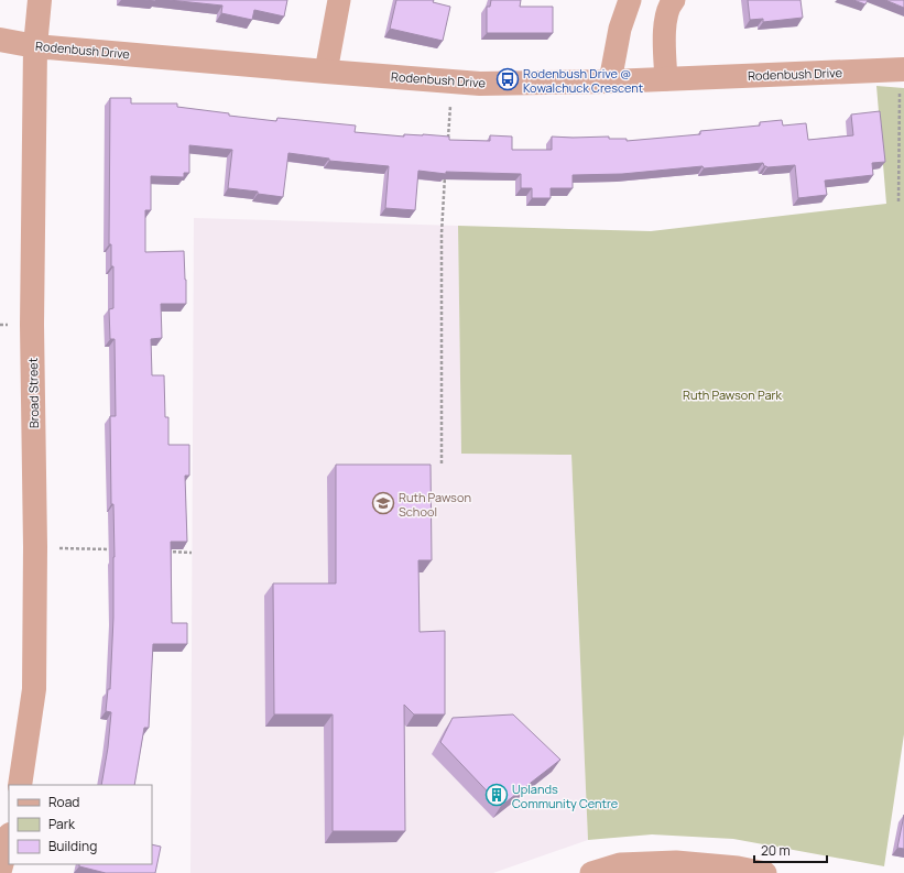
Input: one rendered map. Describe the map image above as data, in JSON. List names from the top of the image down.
{
  "streets": {
    "street": ["Rodenbush Drive", "Broad Street"]
  },
  "crossings": [
    ["Rodenbush Drive", "Broad Street"]
  ],
  "parks": ["Ruth Pawson Park"],
  "places": {
    "bus stop": ["Rodenbush Drive @ Kowalchuck Crescent"],
    "school or university": ["Ruth Pawson School"],
    "building": ["Uplands Community Centre"]
  },
  "legend": ["Road", "Park", "Building"],
  "scale_bar": "20 m"
}
